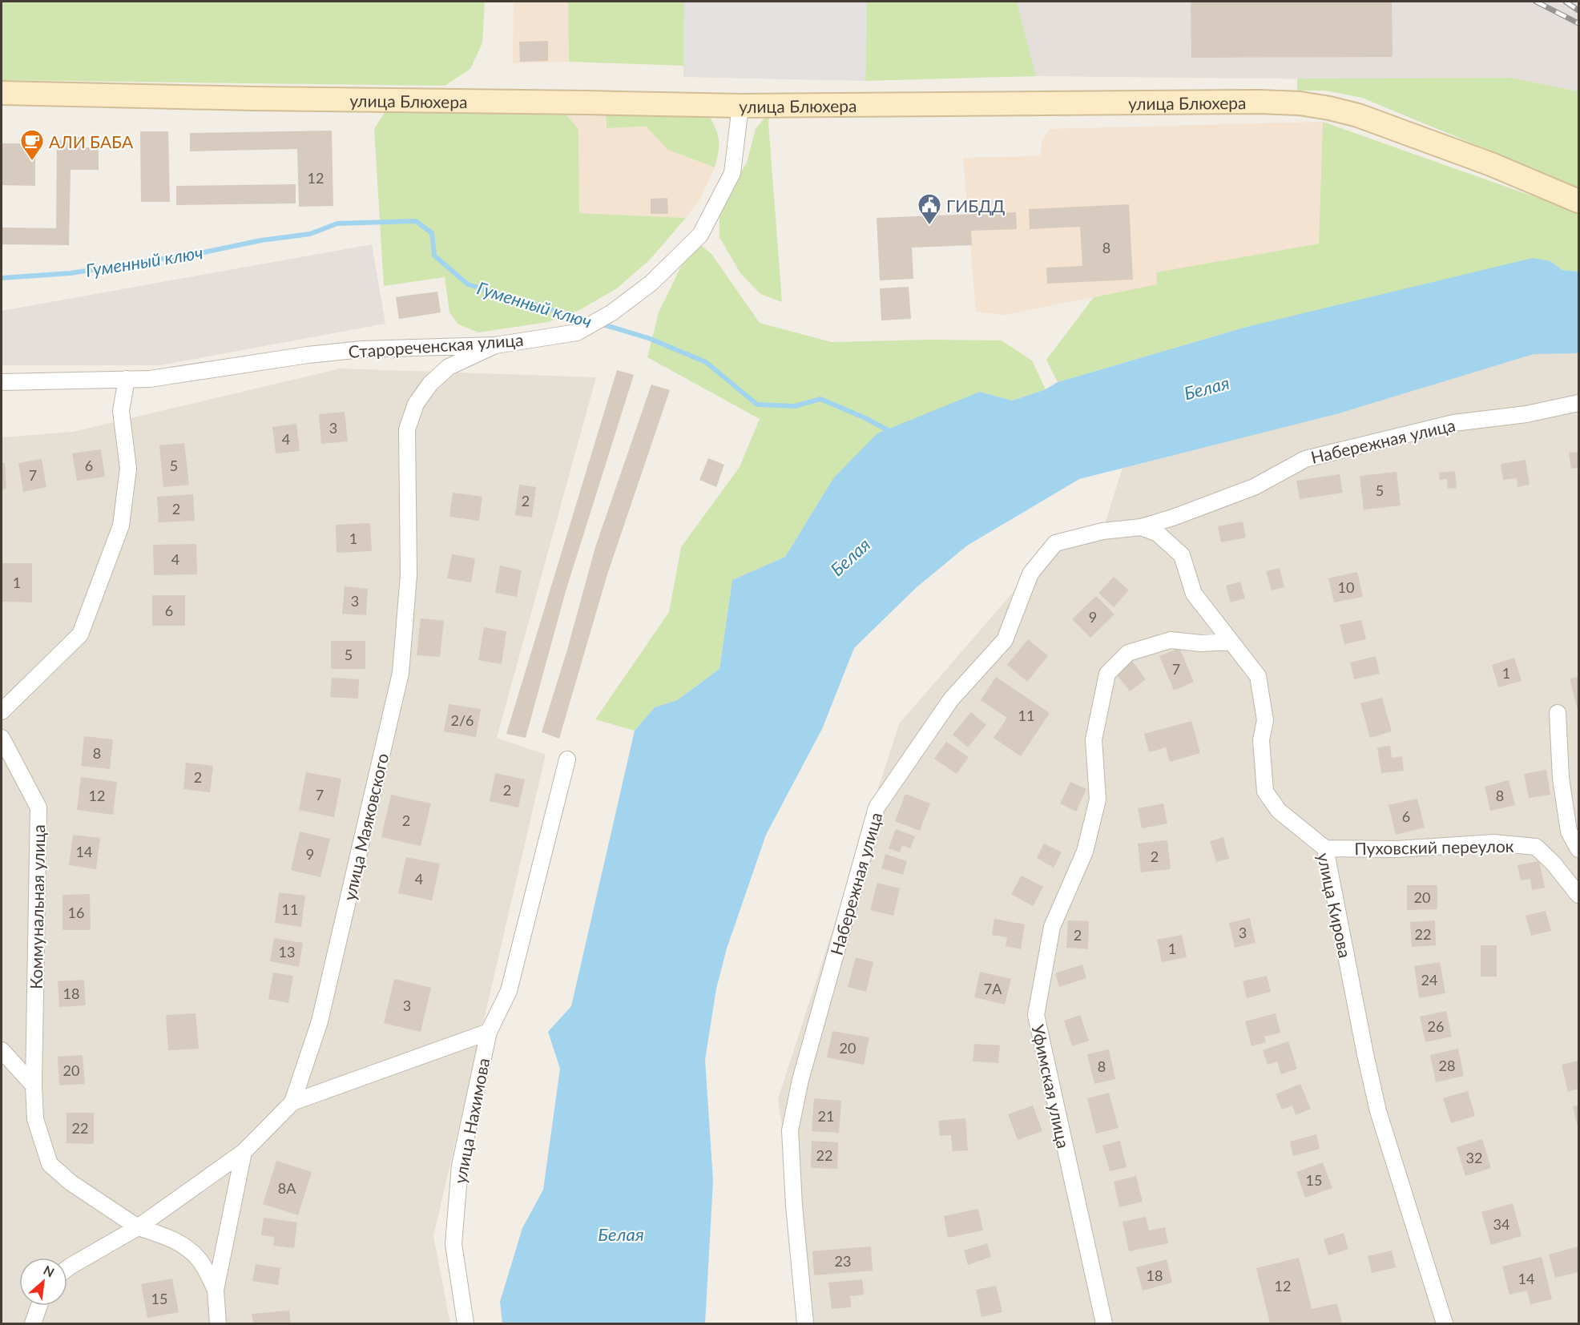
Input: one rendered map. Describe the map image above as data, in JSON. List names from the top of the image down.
{
  "streets": {
    "main road": ["улица Блюхера"],
    "street": [
      "Старореченская улица",
      "Набережная улица",
      "улица Маяковского",
      "Пуховский переулок",
      "улица Кирова",
      "Коммунальная улица",
      "Уфимская улица",
      "улица Нахимова"
    ]
  },
  "crossings": [
    ["улица Блюхера", "Старореченская улица"],
    ["Старореченская улица", "улица Маяковского"],
    ["Набережная улица", "улица Кирова"],
    ["улица Маяковского", "Коммунальная улица"],
    ["Пуховский переулок", "улица Кирова"],
    ["улица Кирова", "Уфимская улица"]
  ],
  "water": ["Гуменный ключ", "Белая"],
  "places": {
    "cafe": ["АЛИ БАБА"],
    "public building": ["ГИБДД"]
  },
  "house_numbers": [
    "12",
    "8",
    "3",
    "4",
    "6",
    "5",
    "7",
    "5",
    "2",
    "2",
    "1",
    "4",
    "1",
    "10",
    "3",
    "6",
    "9",
    "5",
    "7",
    "1",
    "11",
    "2/6",
    "8",
    "2",
    "2",
    "7",
    "12",
    "8",
    "6",
    "2",
    "14",
    "9",
    "2",
    "4",
    "20",
    "11",
    "16",
    "3",
    "22",
    "2",
    "1",
    "13",
    "24",
    "7А",
    "18",
    "3",
    "26",
    "20",
    "28",
    "8",
    "20",
    "21",
    "22",
    "22",
    "32",
    "15",
    "8А",
    "34",
    "23",
    "18",
    "14",
    "12",
    "15"
  ],
  "north": "top right"
}
